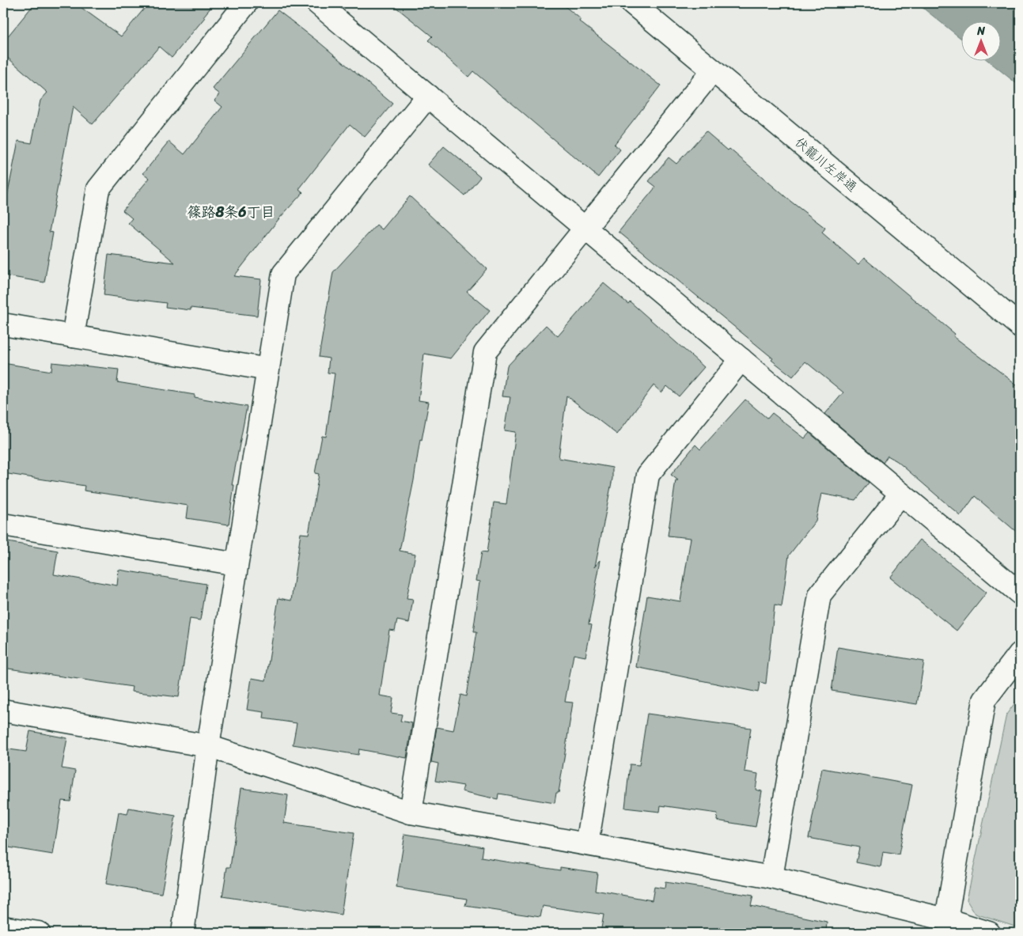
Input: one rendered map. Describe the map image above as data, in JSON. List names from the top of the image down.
{
  "streets": {
    "street": ["伏籠川左岸通"]
  },
  "districts": ["篠路8条6丁目"],
  "north": "top"
}
